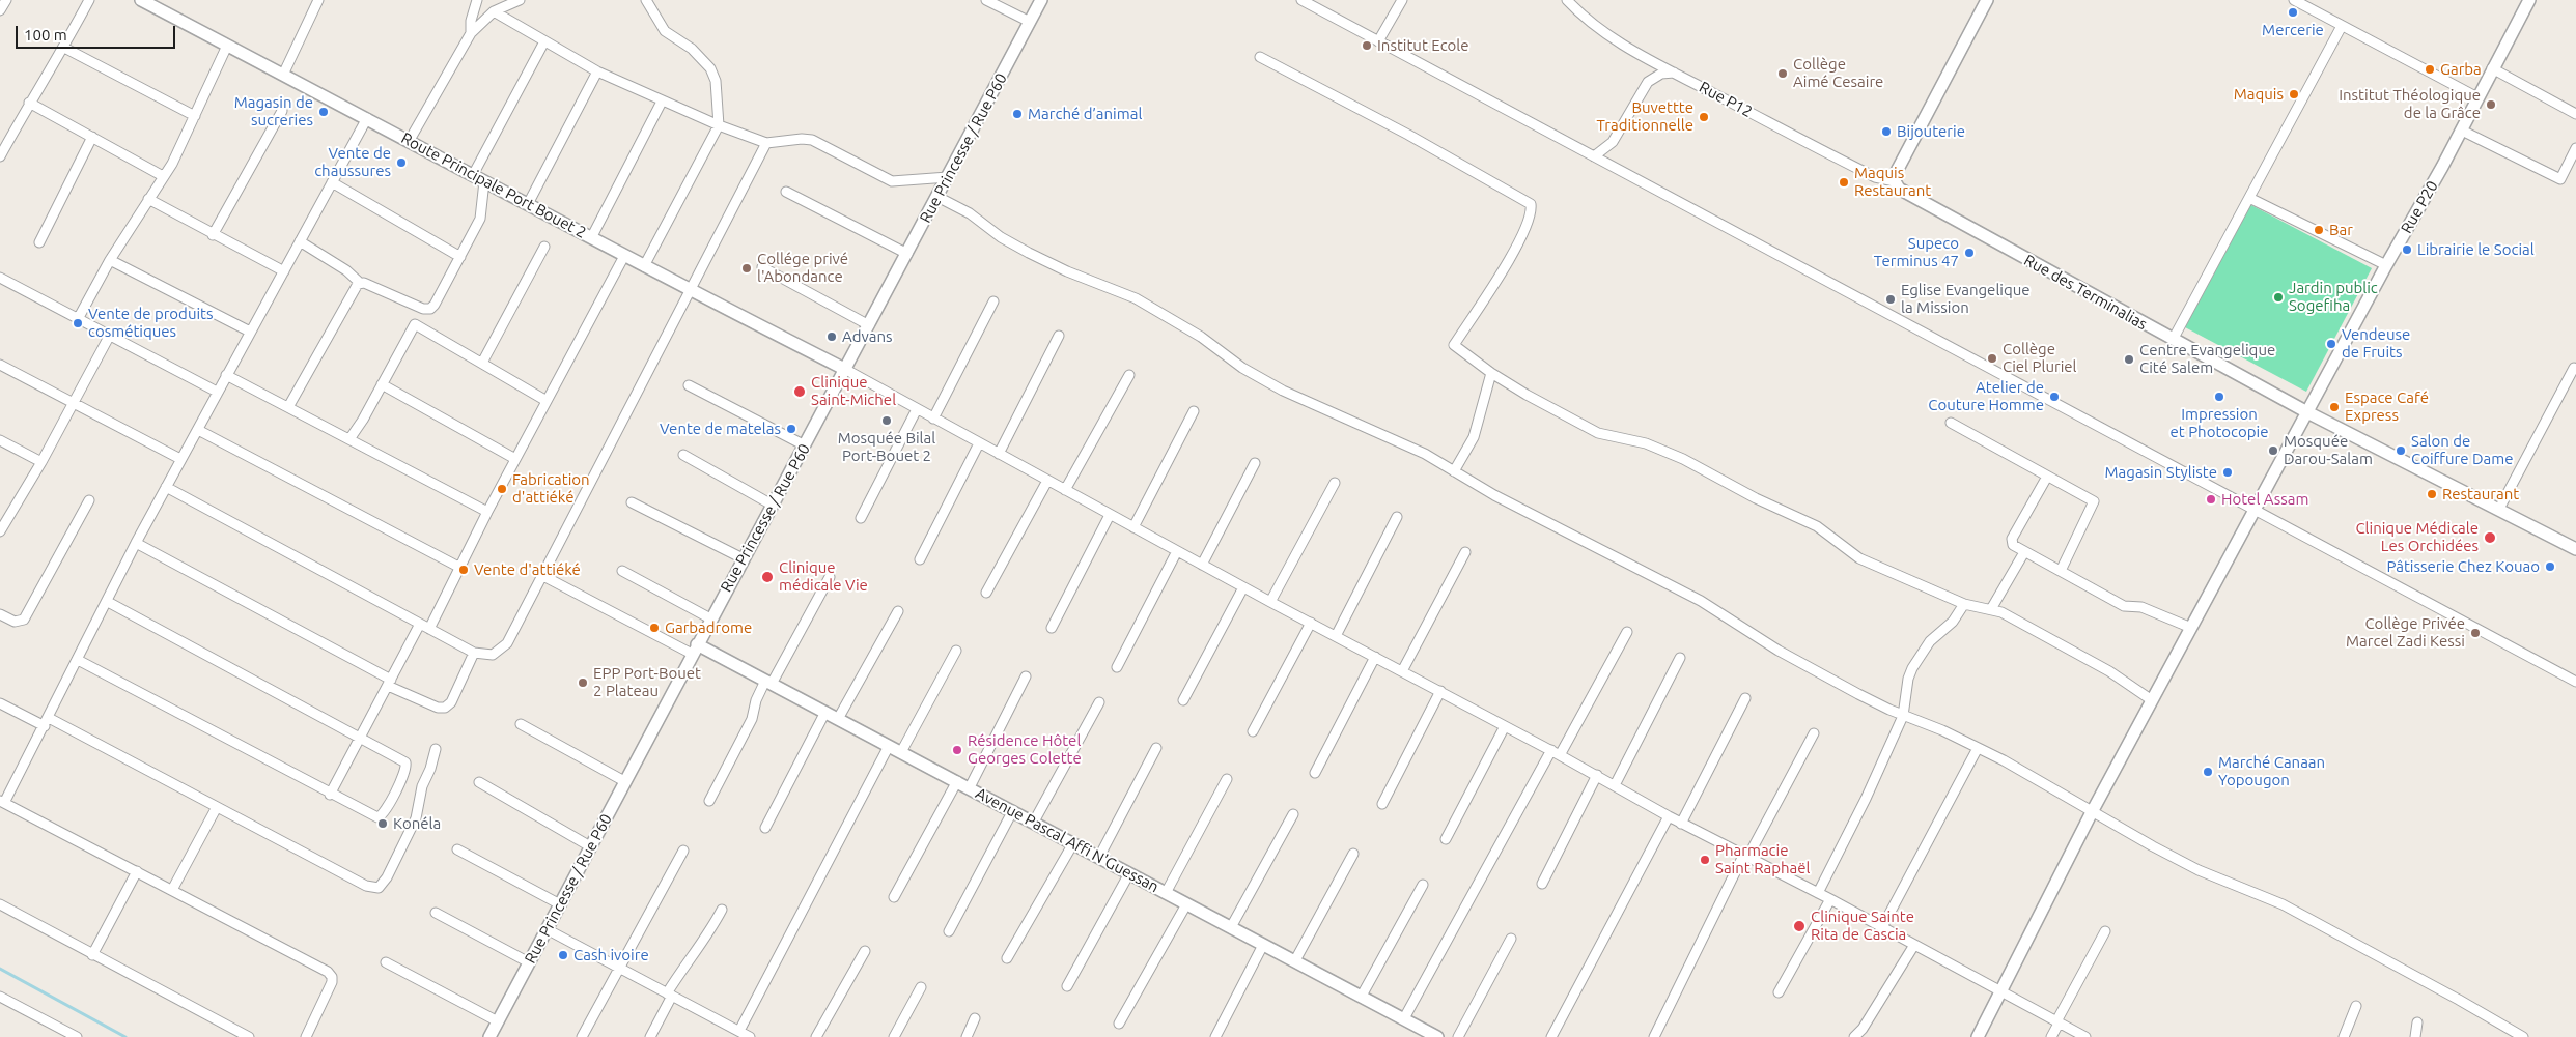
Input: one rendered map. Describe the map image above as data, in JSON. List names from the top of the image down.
{
  "streets": {
    "street": [
      "Rue P12",
      "Rue Princesse / Rue P60",
      "Route Principale Port Bouet 2",
      "Rue P20",
      "Rue des Terminalias",
      "Avenue Pascal Affi N'Guessan"
    ]
  },
  "crossings": [
    ["Rue P12", "Rue des Terminalias"],
    ["Rue Princesse / Rue P60", "Route Principale Port Bouet 2"],
    ["Rue Princesse / Rue P60", "Avenue Pascal Affi N'Guessan"],
    ["Rue P20", "Rue des Terminalias"]
  ],
  "places": [
    "Mercerie",
    "Institut Ecole",
    "Garba",
    "Collège Aimé Cesaire",
    "Maquis",
    "Institut Théologique de la Grâce",
    "Magasin de sucreries",
    "Marché d’animal",
    "Buvettte Traditionnelle",
    "Bijouterie",
    "Vente de chaussures",
    "Maquis Restaurant",
    "Bar",
    "Librairie le Social",
    "Supeco Terminus 47",
    "Collége privé l'Abondance",
    "Jardin public Sogefiha",
    "Eglise Evangelique la Mission",
    "Vente de produits cosmétiques",
    "Advans",
    "Vendeuse de Fruits",
    "Collège Ciel Pluriel",
    "Centre Evangelique Cité Salem",
    "Clinique Saint-Michel",
    "Atelier de Couture Homme",
    "Impression et Photocopie",
    "Espace Café Express",
    "Mosquée Bilal Port-Bouet 2",
    "Vente de matelas",
    "Mosquée Darou-Salam",
    "Salon de Coiffure Dame",
    "Magasin Styliste",
    "Fabrication d'attiéké",
    "Restaurant",
    "Hotel Assam",
    "Clinique Médicale Les Orchidées",
    "Pâtisserie Chez Kouao",
    "Vente d'attiéké",
    "Clinique médicale Vie",
    "Garbadrome",
    "Collège Privée Marcel Zadi Kessi",
    "EPP Port-Bouet 2 Plateau",
    "Résidence Hôtel Georges Colette",
    "Marché Canaan Yopougon",
    "Konéla",
    "Pharmacie Saint Raphaël",
    "Clinique Sainte Rita de Cascia",
    "Cash ivoire"
  ],
  "scale_bar": "100 m"
}
